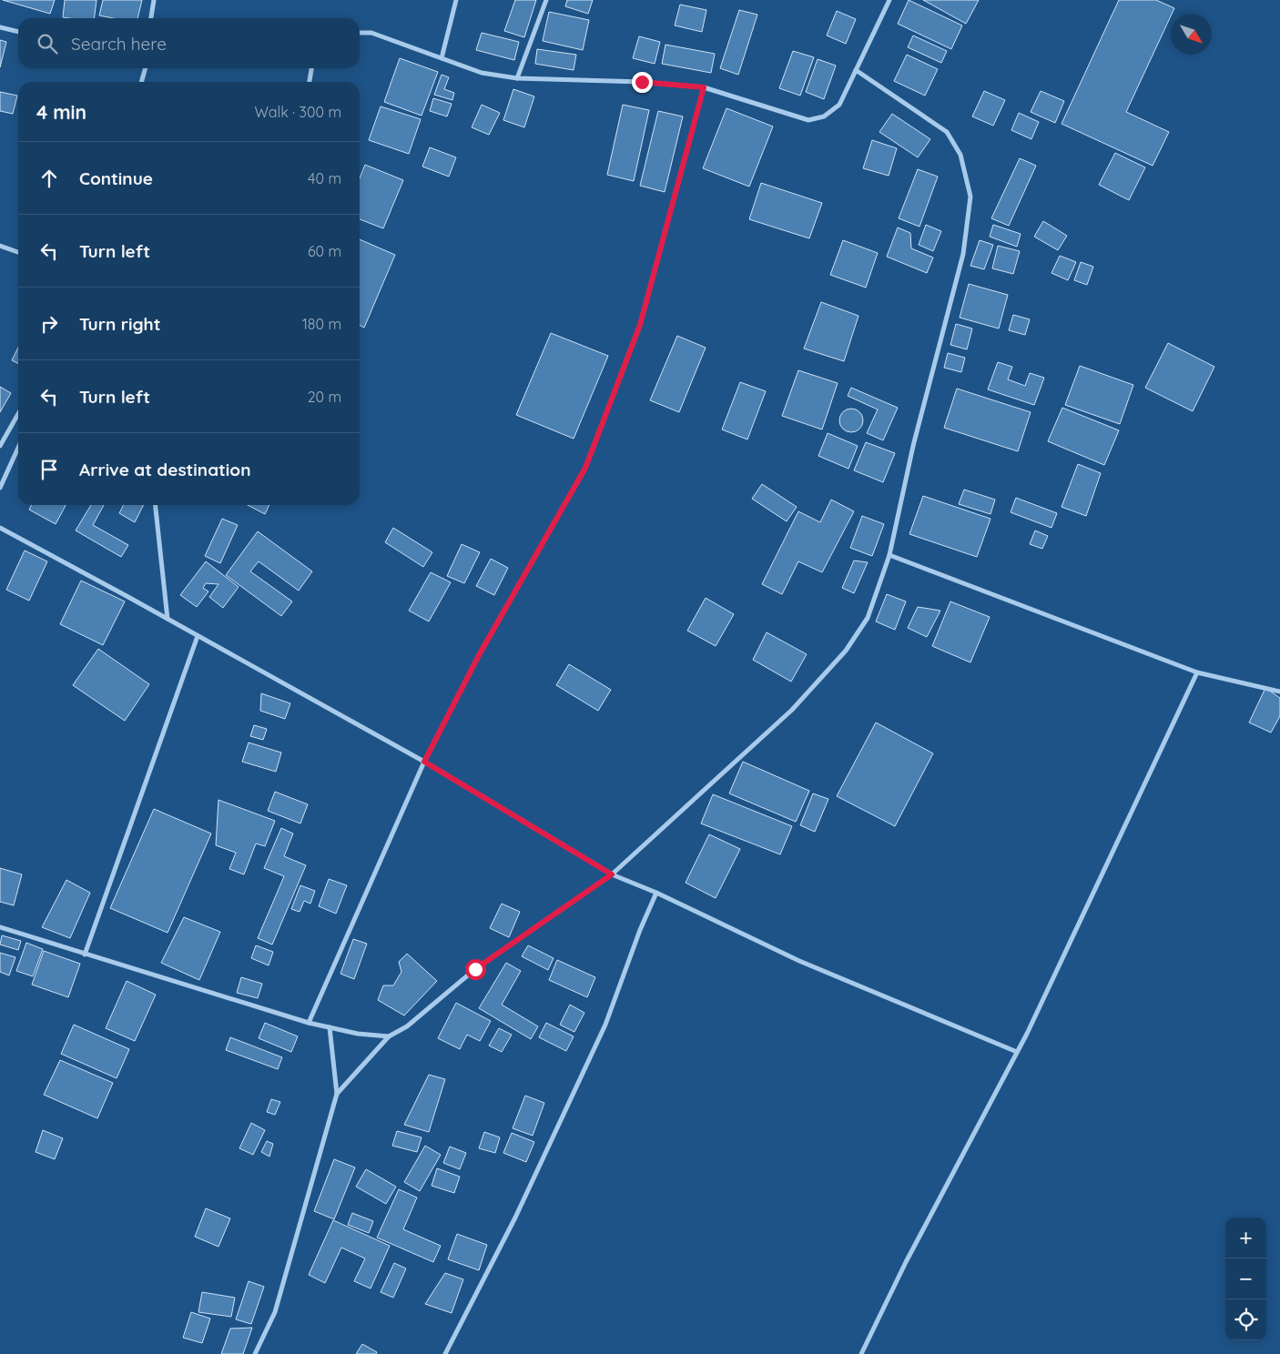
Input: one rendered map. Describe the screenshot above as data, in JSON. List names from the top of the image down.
{
  "north": "bottom right",
  "page": {
    "search": "Search here",
    "heading": ["4 min", "Walk · 300 m"],
    "list": [
      ["Continue", "40 m"],
      ["Turn left", "60 m"],
      ["Turn right", "180 m"],
      ["Turn left", "20 m"],
      "Arrive at destination"
    ],
    "map_buttons": ["+", "−"]
  }
}
